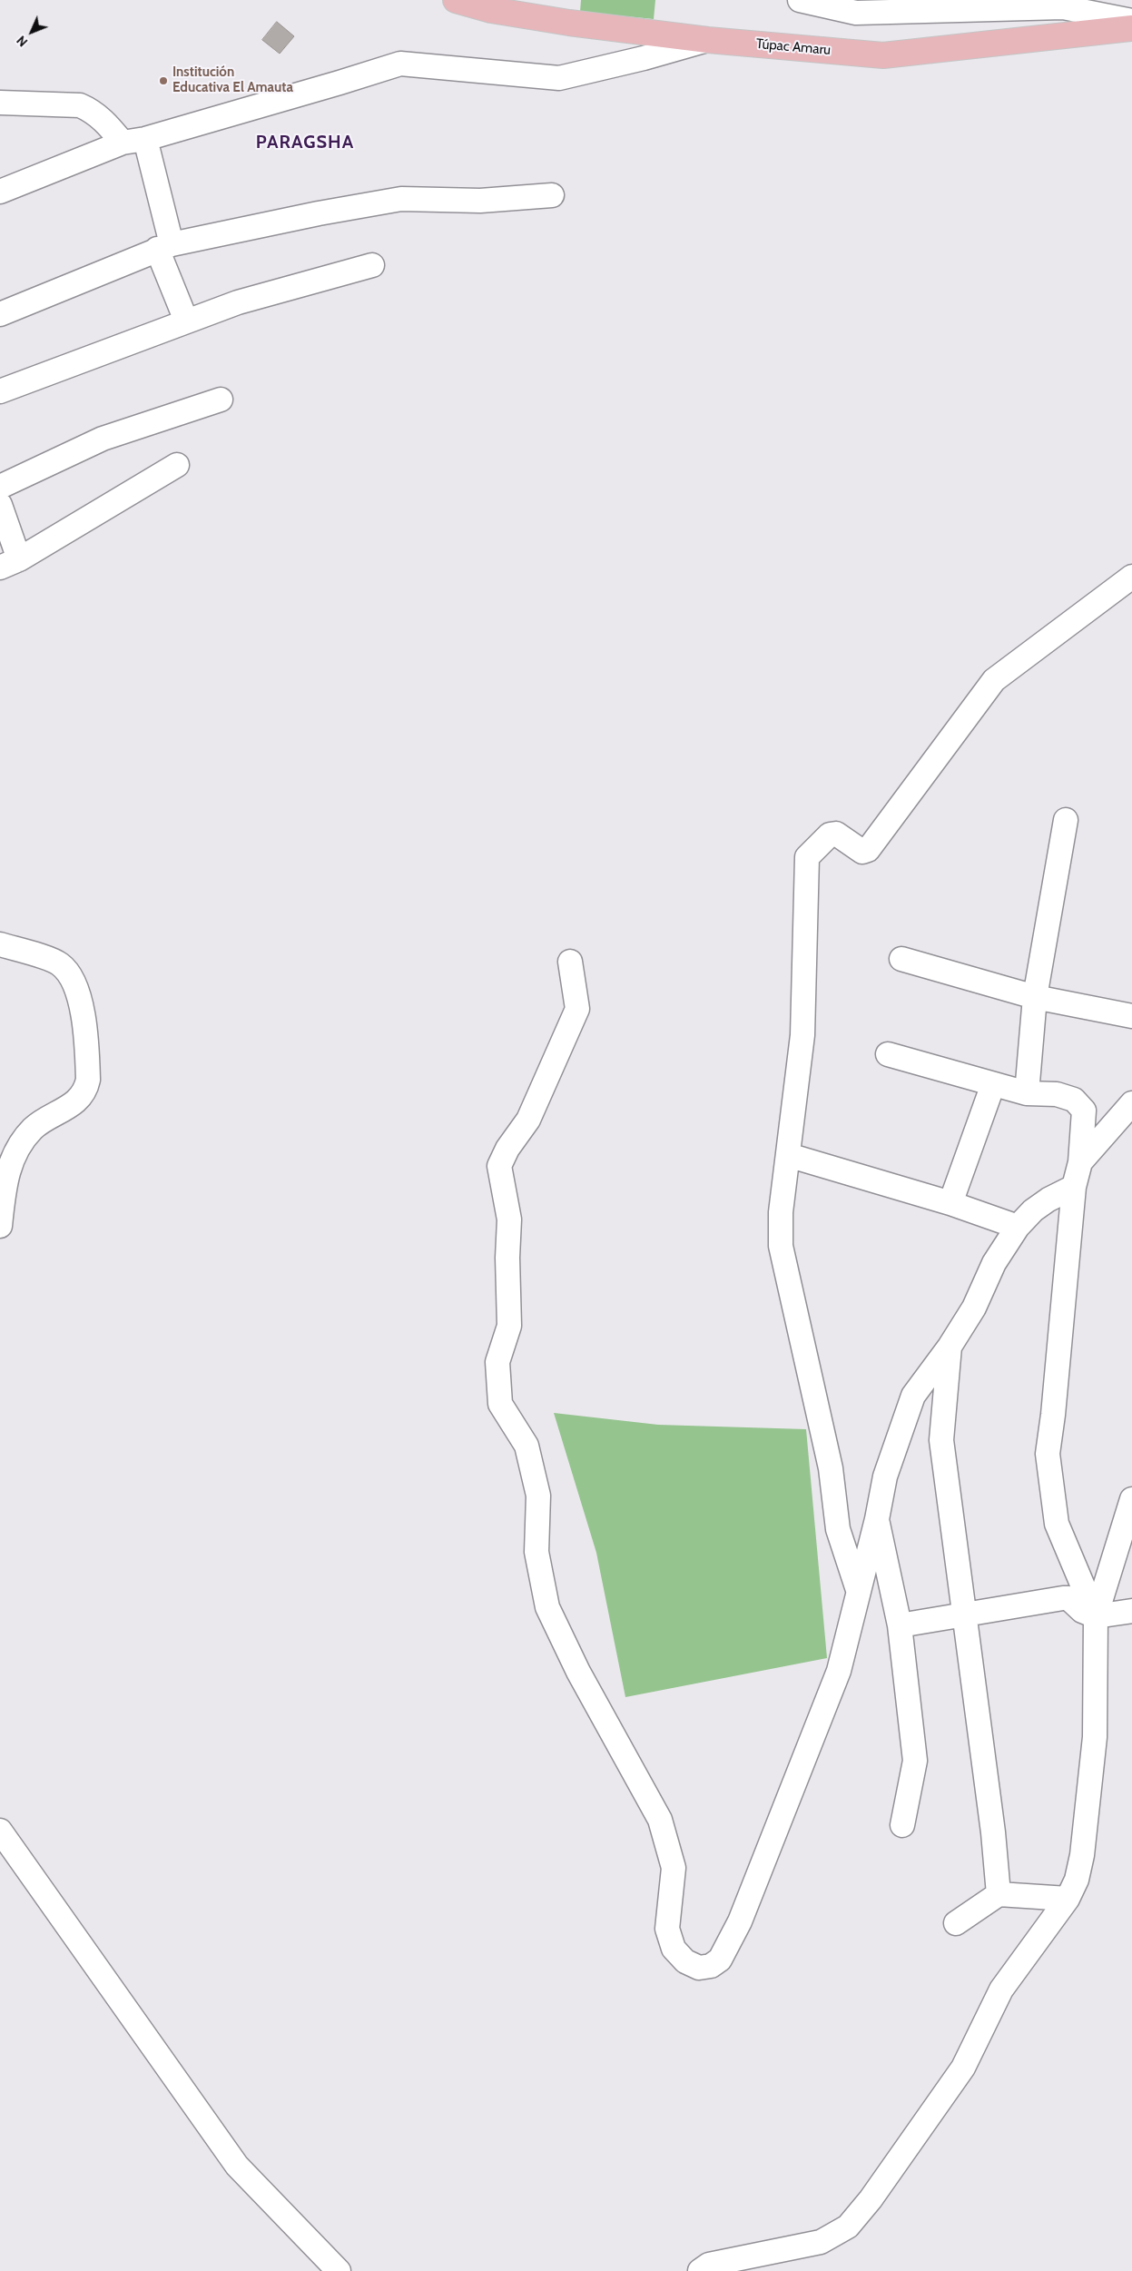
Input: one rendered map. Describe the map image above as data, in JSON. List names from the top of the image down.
{
  "streets": {
    "main road": ["Túpac Amaru"]
  },
  "districts": ["PARAGSHA"],
  "places": ["Institución Educativa El Amauta"],
  "north": "bottom left"
}
